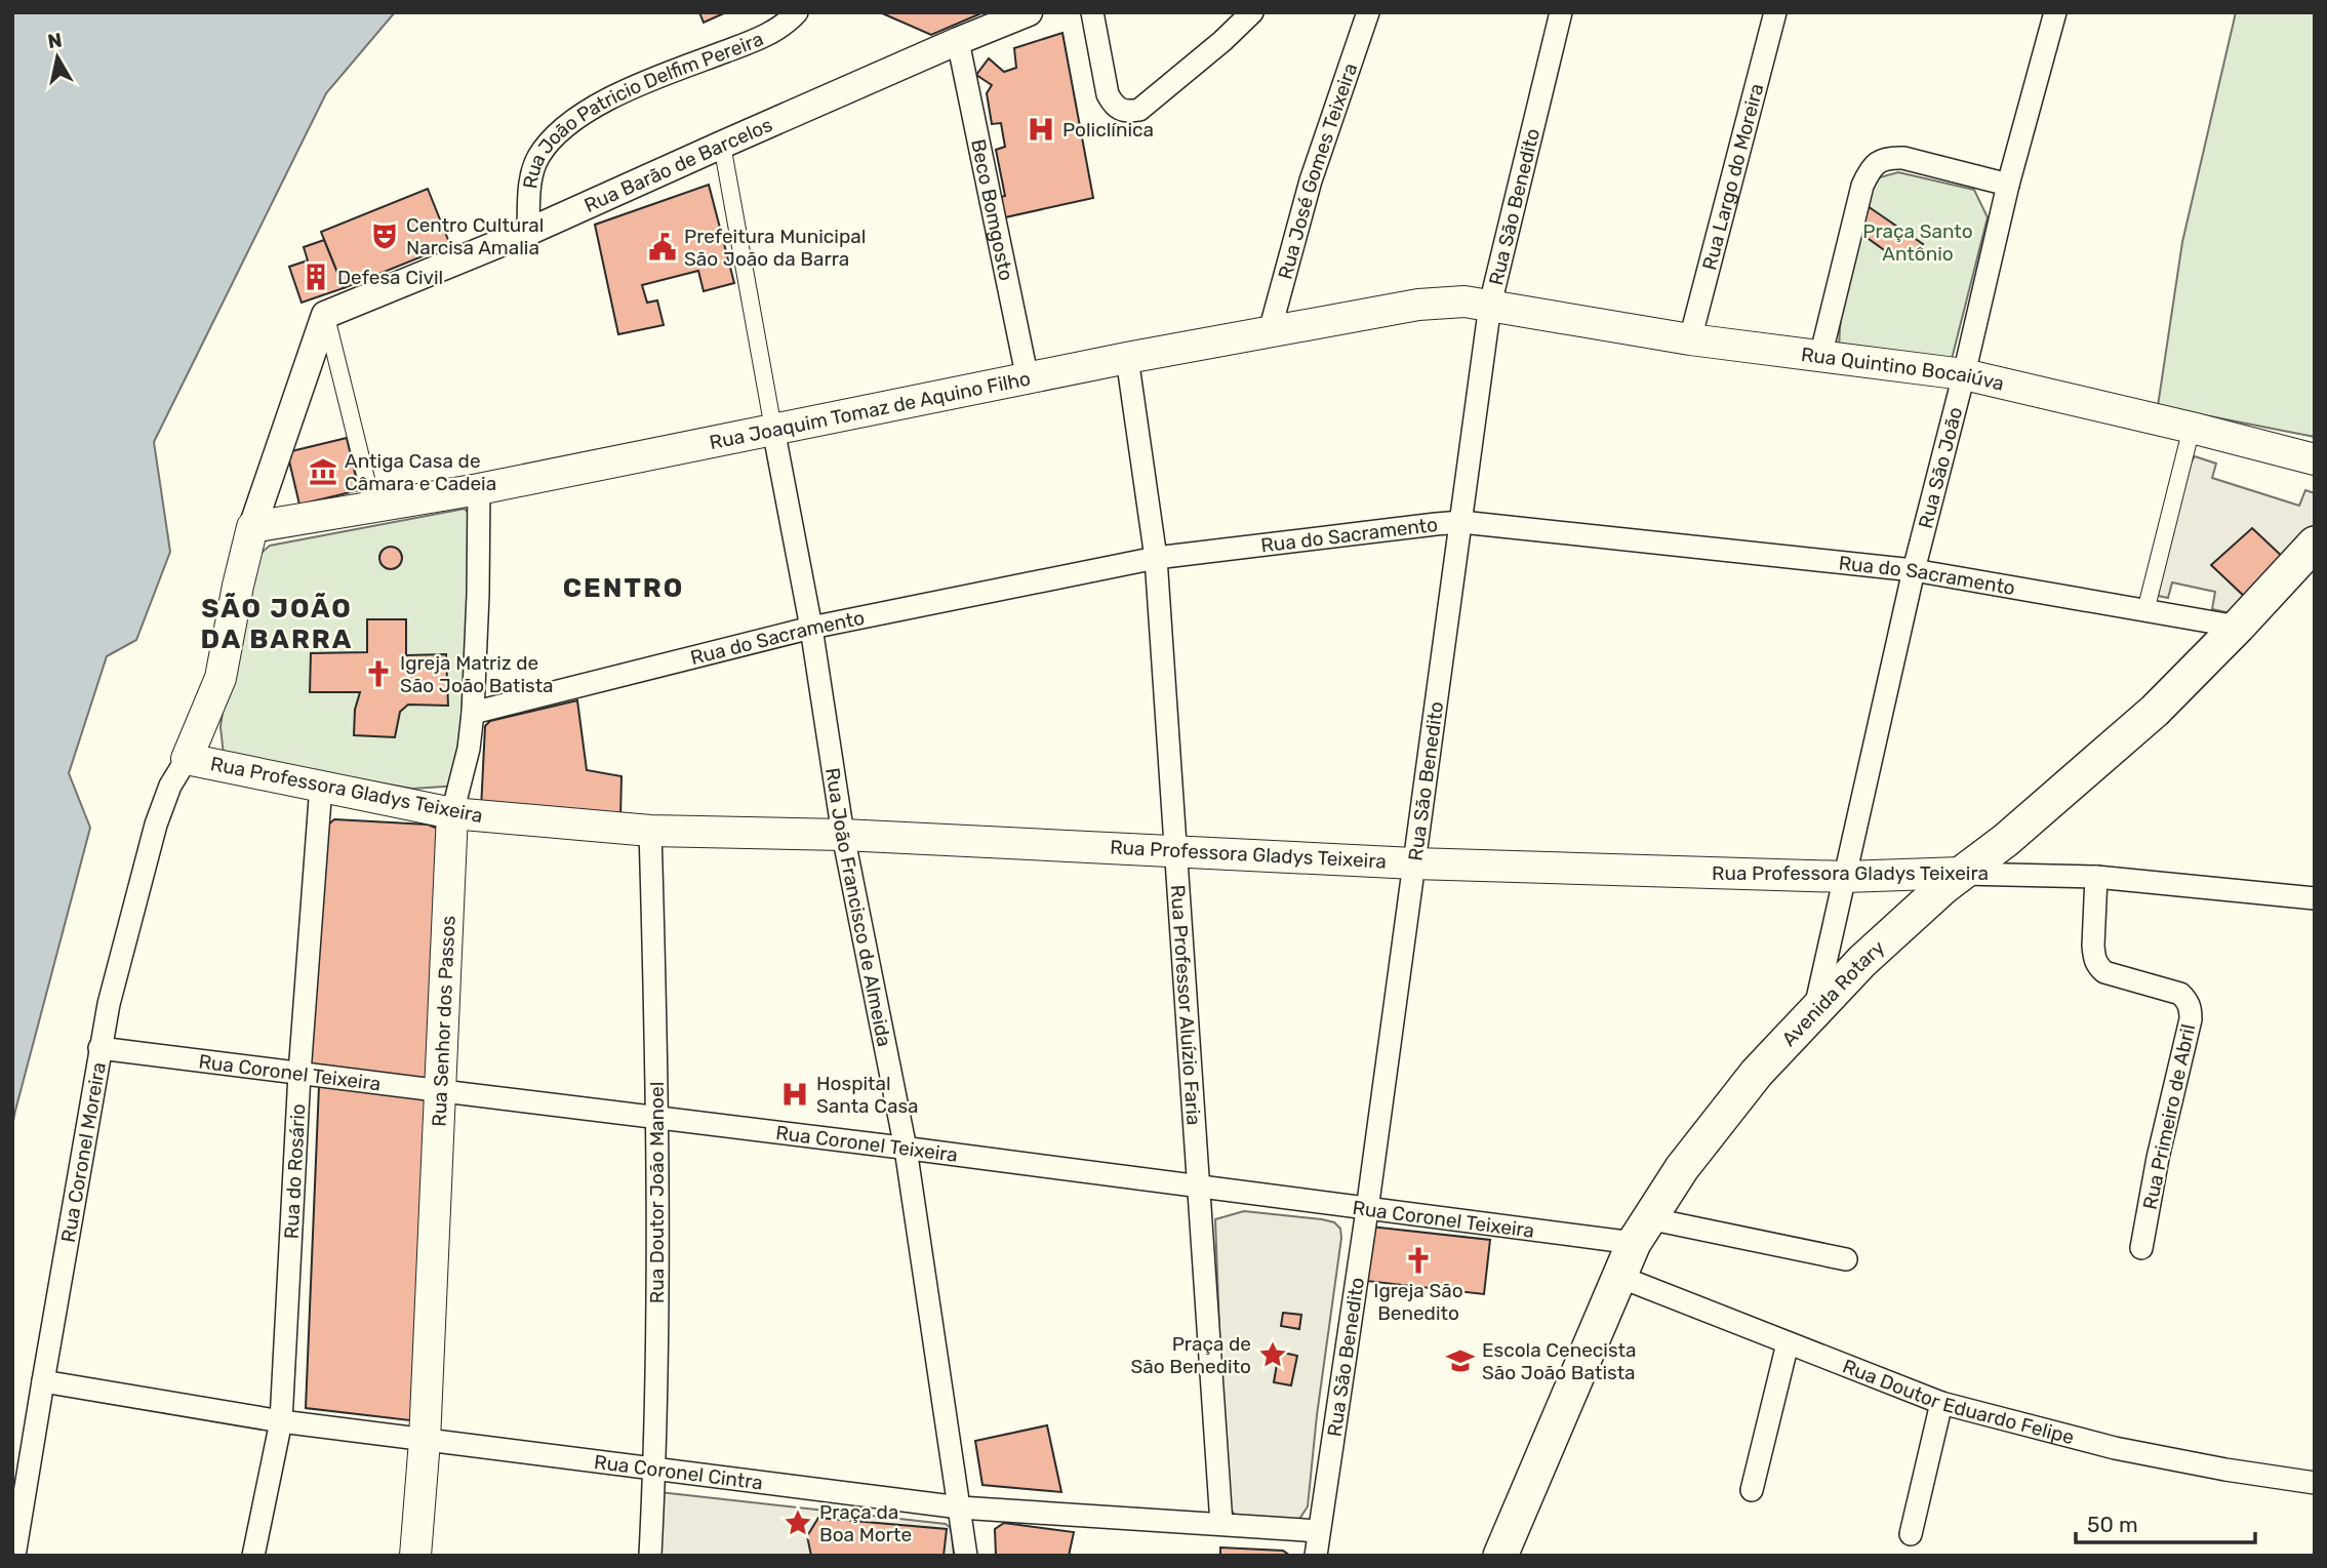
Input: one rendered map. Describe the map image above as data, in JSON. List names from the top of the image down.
{
  "streets": {
    "main road": [
      "Rua Quintino Bocaiúva",
      "Rua Joaquim Tomaz de Aquino Filho",
      "Rua Professora Gladys Teixeira",
      "Avenida Rotary",
      "Rua Senhor dos Passos"
    ],
    "street": [
      "Rua João Patricio Delfim Pereira",
      "Rua Barão de Barcelos",
      "Rua José Gomes Teixeira",
      "Rua Largo do Moreira",
      "Rua São Benedito",
      "Beco Bomgosto",
      "Rua São João",
      "Rua do Sacramento",
      "Rua João Francisco de Almeida",
      "Rua Professor Aluízio Faria",
      "Rua Coronel Teixeira",
      "Rua Primeiro de Abril",
      "Rua Coronel Moreira",
      "Rua do Rosário",
      "Rua Doutor João Manoel",
      "Rua Doutor Eduardo Felipe",
      "Rua Coronel Cintra"
    ]
  },
  "crossings": [
    ["Rua João Patricio Delfim Pereira", "Rua Barão de Barcelos"],
    ["Rua Barão de Barcelos", "Beco Bomgosto"],
    ["Rua José Gomes Teixeira", "Rua Joaquim Tomaz de Aquino Filho"],
    ["Rua Largo do Moreira", "Rua Quintino Bocaiúva"],
    ["Rua São Benedito", "Rua Quintino Bocaiúva"],
    ["Rua São Benedito", "Rua Joaquim Tomaz de Aquino Filho"],
    ["Rua São Benedito", "Rua do Sacramento"],
    ["Rua São Benedito", "Rua Professora Gladys Teixeira"],
    ["Rua São Benedito", "Rua Coronel Teixeira"],
    ["Rua São Benedito", "Rua Coronel Cintra"],
    ["Beco Bomgosto", "Rua Joaquim Tomaz de Aquino Filho"],
    ["Rua Quintino Bocaiúva", "Rua Joaquim Tomaz de Aquino Filho"],
    ["Rua Quintino Bocaiúva", "Rua São João"],
    ["Rua Joaquim Tomaz de Aquino Filho", "Rua João Francisco de Almeida"],
    ["Rua Joaquim Tomaz de Aquino Filho", "Rua Professor Aluízio Faria"],
    ["Rua Joaquim Tomaz de Aquino Filho", "Rua Senhor dos Passos"],
    ["Rua São João", "Rua do Sacramento"],
    ["Rua São João", "Rua Professora Gladys Teixeira"],
    ["Rua São João", "Avenida Rotary"],
    ["Rua do Sacramento", "Rua João Francisco de Almeida"],
    ["Rua do Sacramento", "Avenida Rotary"],
    ["Rua do Sacramento", "Rua Professor Aluízio Faria"],
    ["Rua do Sacramento", "Rua Senhor dos Passos"],
    ["Rua Professora Gladys Teixeira", "Rua João Francisco de Almeida"],
    ["Rua Professora Gladys Teixeira", "Avenida Rotary"],
    ["Rua Professora Gladys Teixeira", "Rua Professor Aluízio Faria"],
    ["Rua Professora Gladys Teixeira", "Rua Senhor dos Passos"],
    ["Rua Professora Gladys Teixeira", "Rua Primeiro de Abril"],
    ["Rua Professora Gladys Teixeira", "Rua Coronel Moreira"],
    ["Rua Professora Gladys Teixeira", "Rua do Rosário"],
    ["Rua Professora Gladys Teixeira", "Rua Doutor João Manoel"],
    ["Rua João Francisco de Almeida", "Rua Coronel Teixeira"],
    ["Rua João Francisco de Almeida", "Rua Coronel Cintra"],
    ["Avenida Rotary", "Rua Coronel Teixeira"],
    ["Avenida Rotary", "Rua Doutor Eduardo Felipe"],
    ["Rua Professor Aluízio Faria", "Rua Coronel Teixeira"],
    ["Rua Professor Aluízio Faria", "Rua Coronel Cintra"],
    ["Rua Senhor dos Passos", "Rua Coronel Teixeira"],
    ["Rua Senhor dos Passos", "Rua Coronel Cintra"],
    ["Rua Coronel Teixeira", "Rua Coronel Moreira"],
    ["Rua Coronel Teixeira", "Rua do Rosário"],
    ["Rua Coronel Teixeira", "Rua Doutor João Manoel"],
    ["Rua Coronel Moreira", "Rua Coronel Cintra"],
    ["Rua do Rosário", "Rua Coronel Cintra"],
    ["Rua Doutor João Manoel", "Rua Coronel Cintra"]
  ],
  "districts": ["CENTRO", "SÃO JOÃO DA BARRA"],
  "parks": ["Praça Santo Antônio"],
  "places": {
    "hospital": ["Policlínica", "Hospital Santa Casa"],
    "theatre": ["Centro Cultural Narcisa Amalia"],
    "public building": ["Prefeitura Municipal São João da Barra"],
    "building": ["Defesa Civil"],
    "museum": ["Antiga Casa de Câmara e Cadeia"],
    "church": ["Igreja Matriz de São João Batista", "Igreja São Benedito"],
    "place": ["Praça de São Benedito", "Praça da Boa Morte"],
    "school or university": ["Escola Cenecista São João Batista"]
  },
  "scale_bar": "50 m",
  "north": "top"
}
